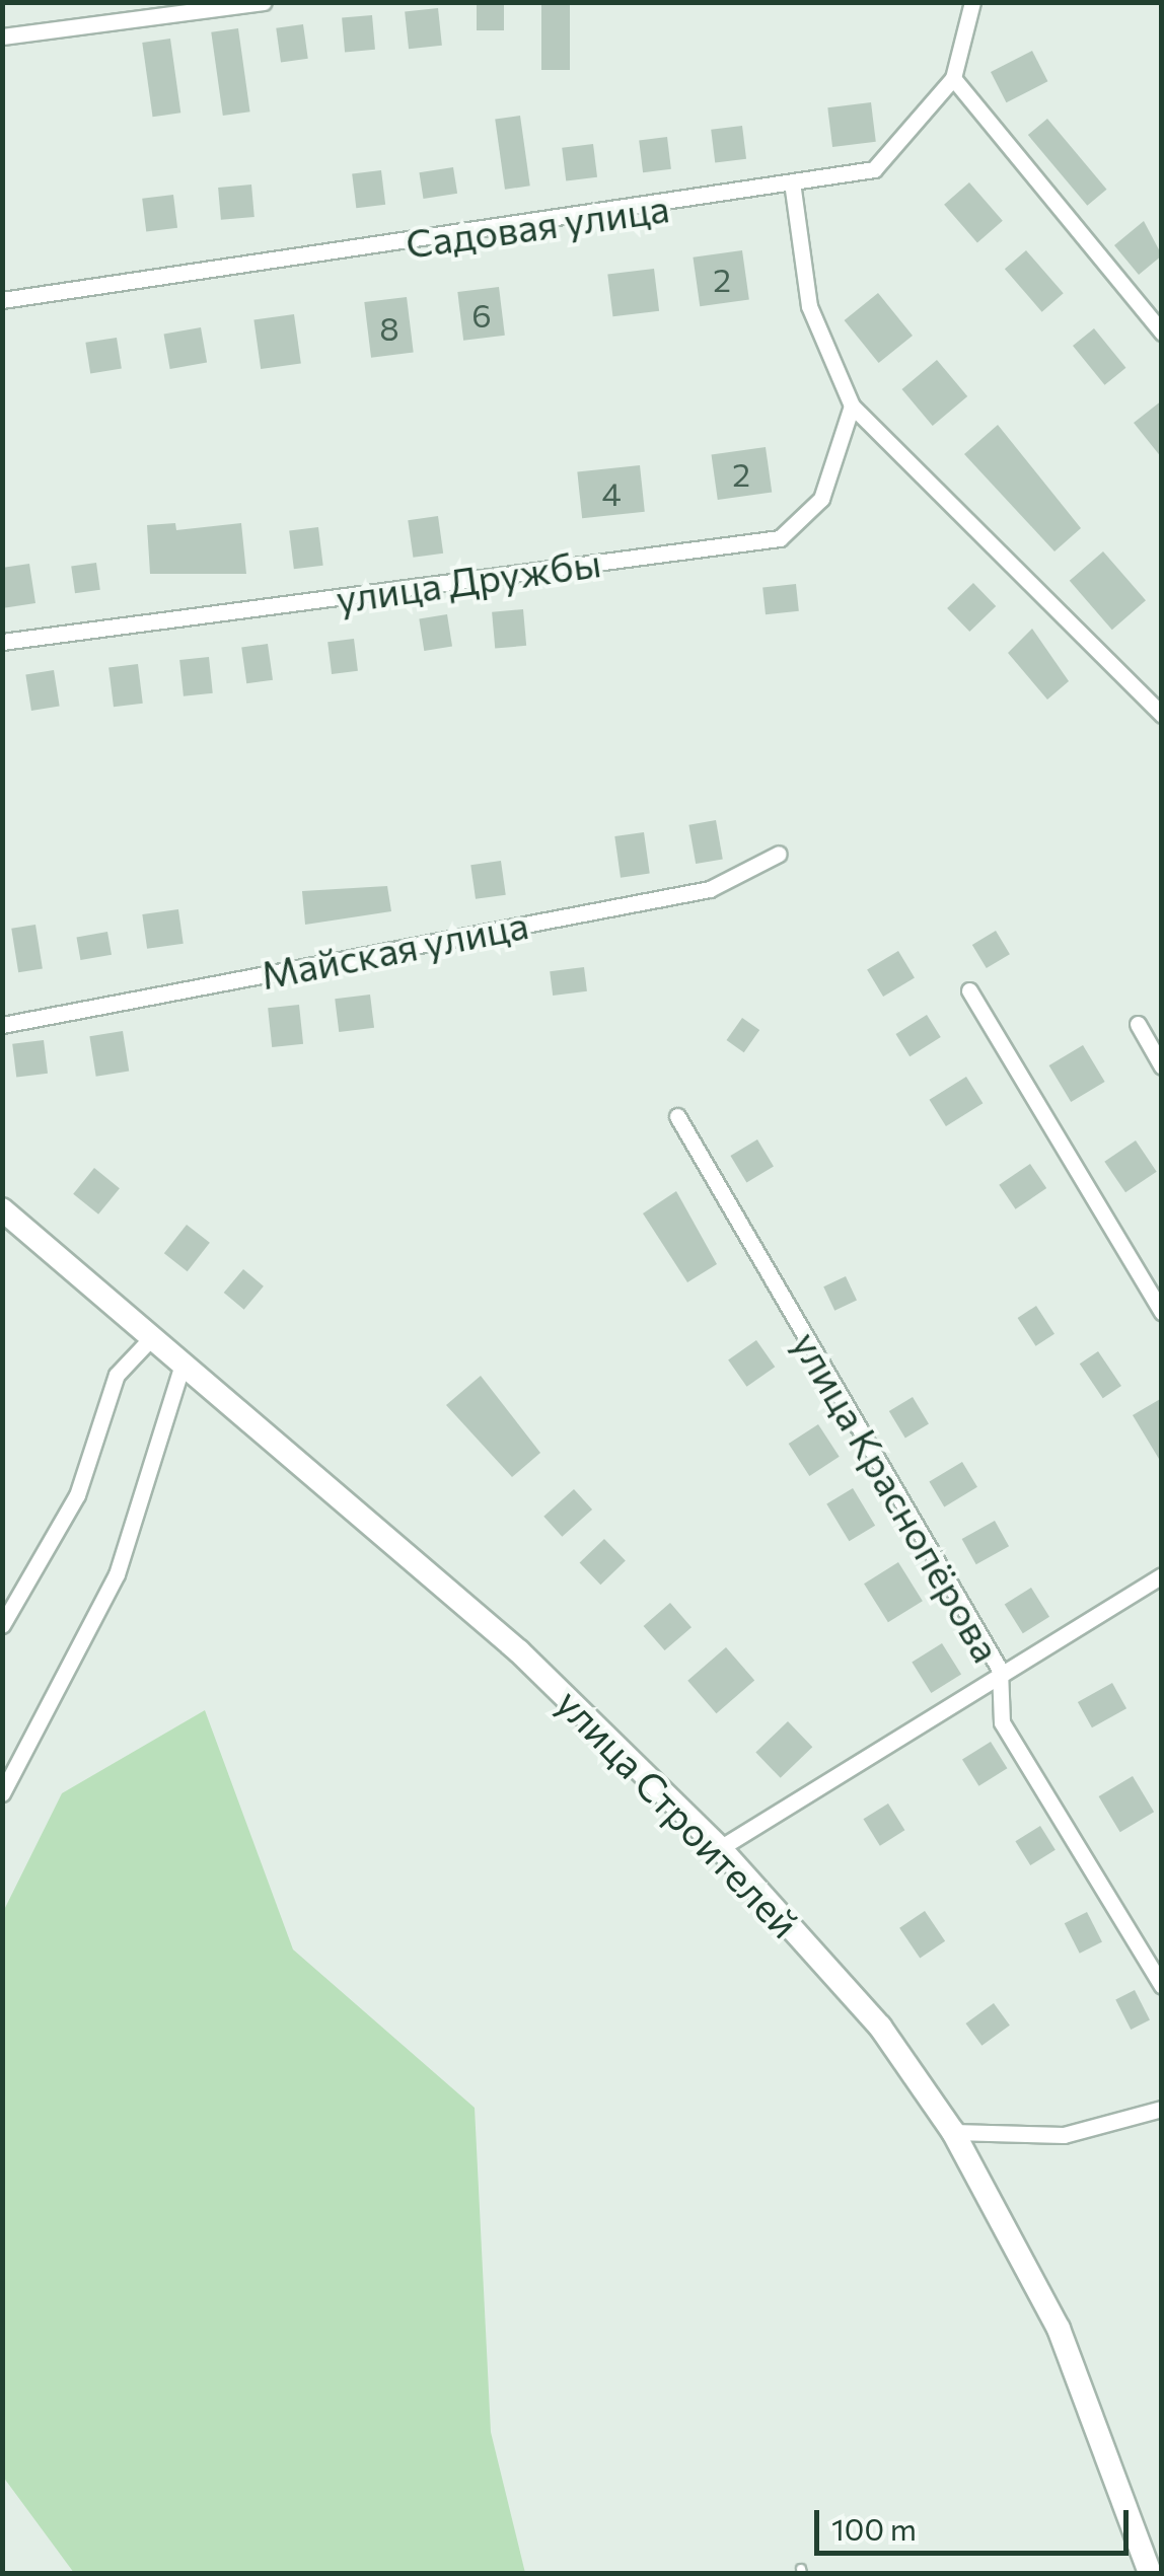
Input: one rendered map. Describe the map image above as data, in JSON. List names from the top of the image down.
{
  "streets": {
    "street": [
      "Садовая улица",
      "улица Дружбы",
      "Майская улица",
      "улица Краснопёрова",
      "улица Строителей"
    ]
  },
  "house_numbers": [
    "2",
    "6",
    "8",
    "2",
    "4"
  ],
  "scale_bar": "100 m"
}
